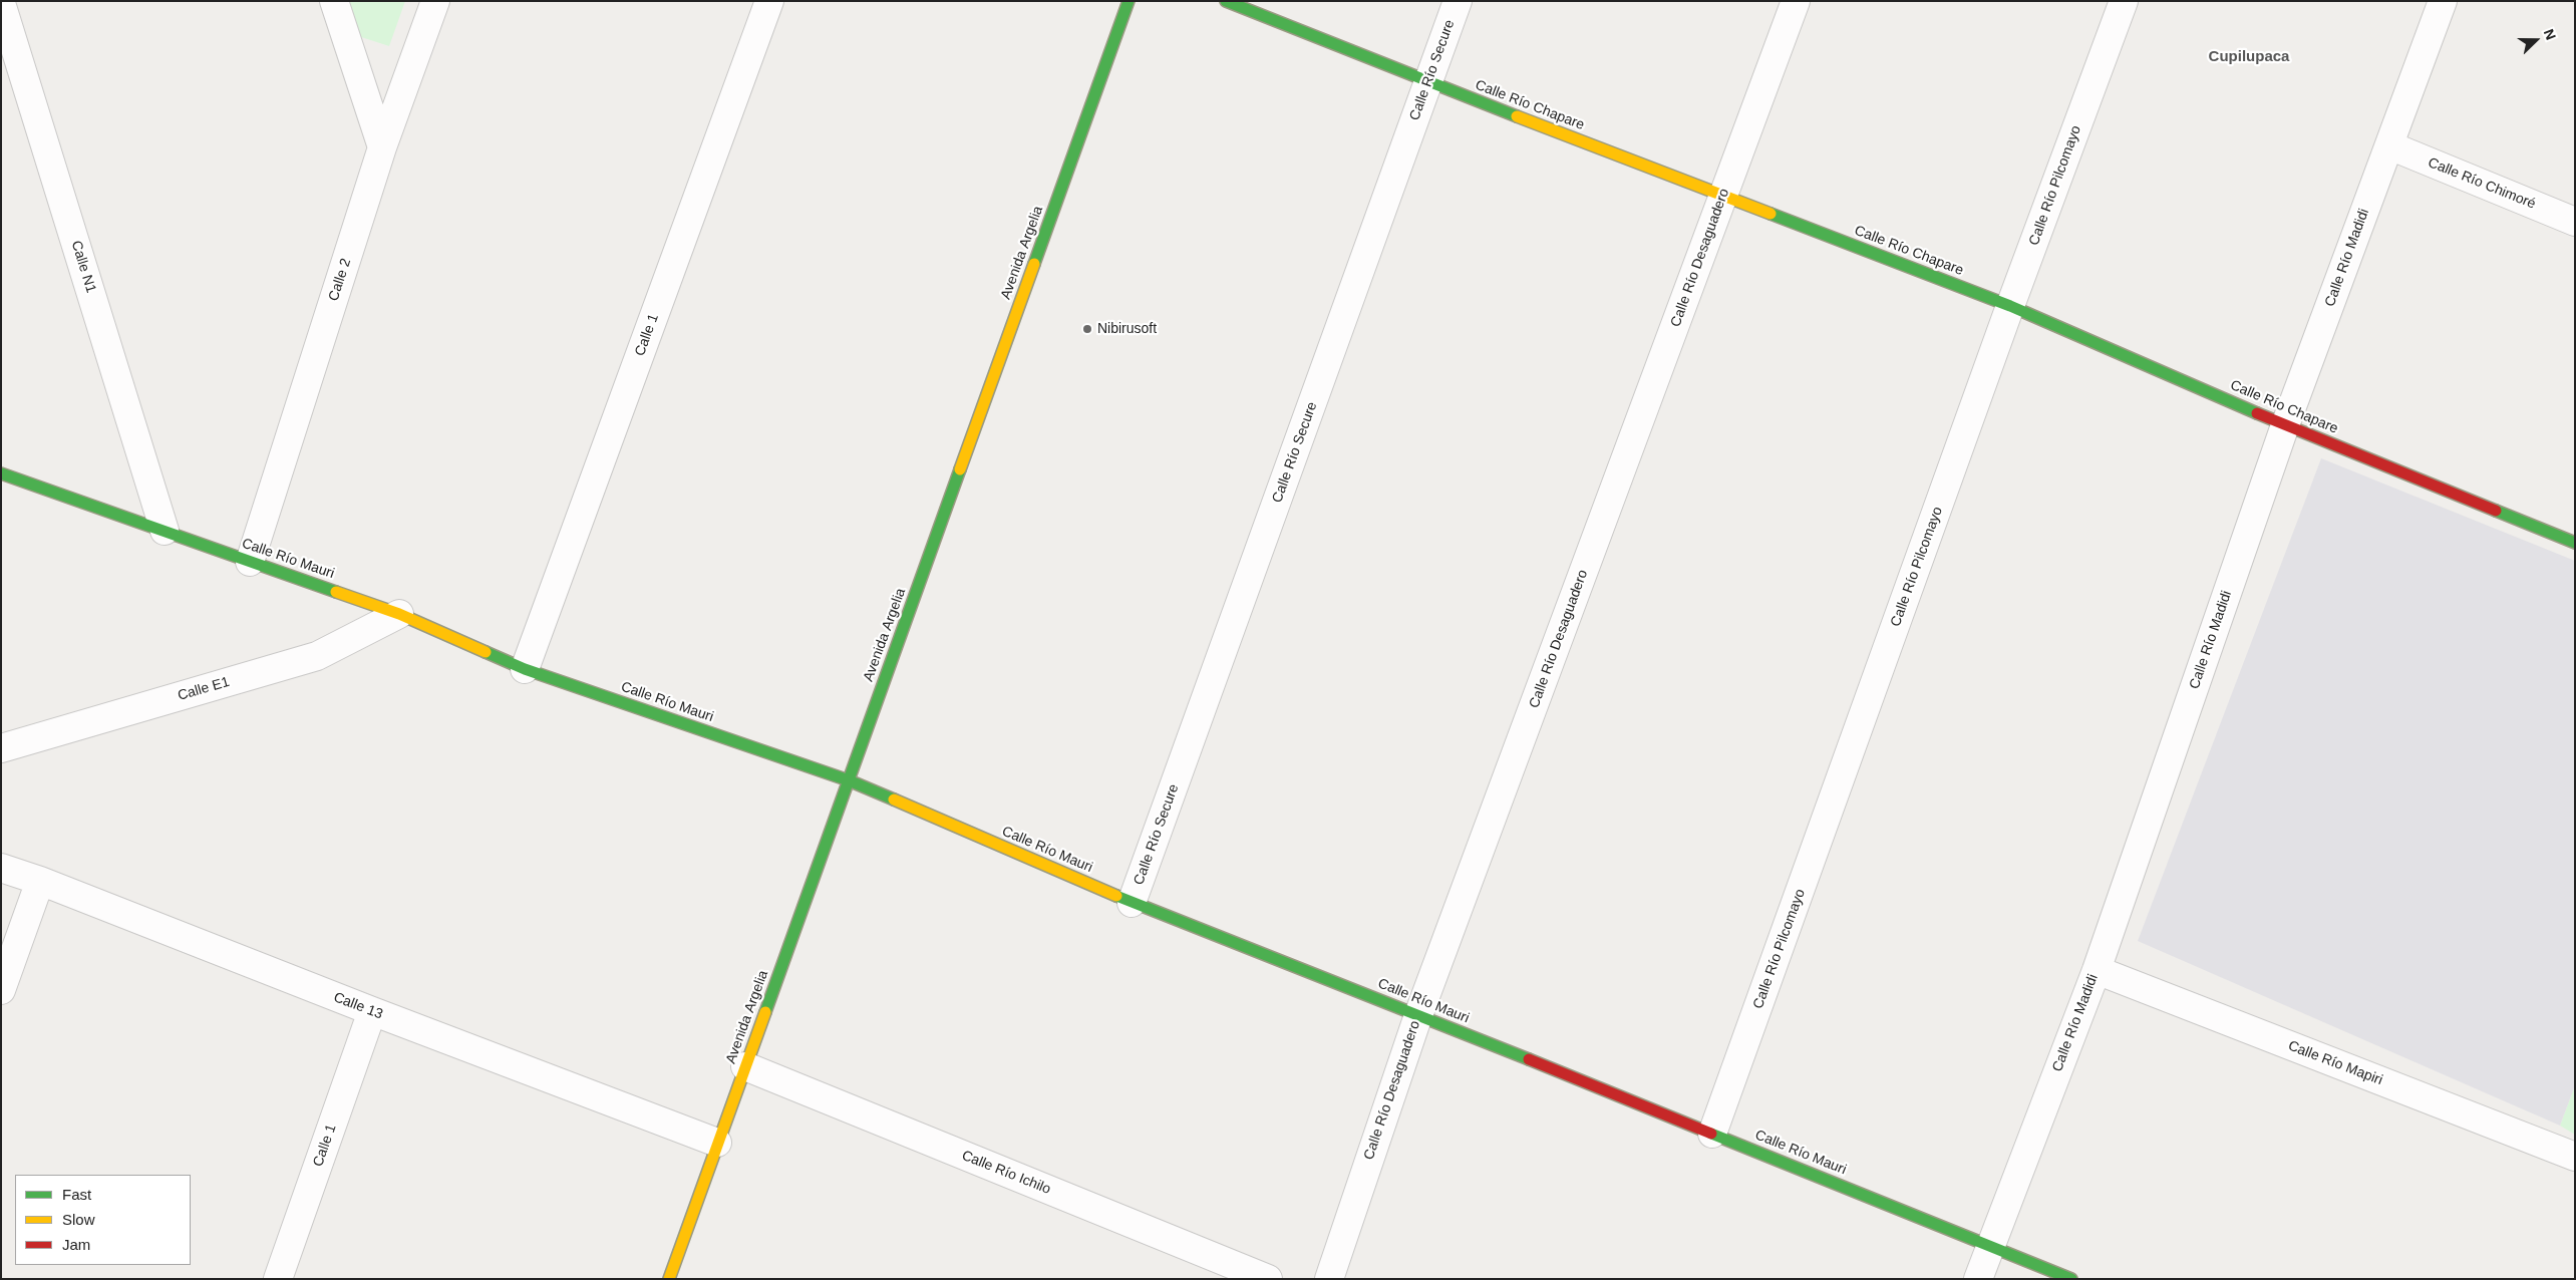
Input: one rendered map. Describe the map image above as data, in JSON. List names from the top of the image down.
{
  "streets": {
    "street": [
      "Calle Río Secure",
      "Calle Río Chapare",
      "Calle Río Chimoré",
      "Calle Río Pilcomayo",
      "Avenida Argelia",
      "Calle Río Desaguadero",
      "Calle Río Madidi",
      "Calle N1",
      "Calle 2",
      "Calle 1",
      "Calle Río Mauri",
      "Calle E1",
      "Calle 13",
      "Calle Río Mapiri",
      "Calle Río Ichilo"
    ]
  },
  "crossings": [
    ["Calle Río Secure", "Calle Río Chapare"],
    ["Calle Río Secure", "Calle Río Mauri"],
    ["Calle Río Chapare", "Calle Río Pilcomayo"],
    ["Calle Río Chapare", "Calle Río Desaguadero"],
    ["Calle Río Chapare", "Calle Río Madidi"],
    ["Calle Río Chimoré", "Calle Río Madidi"],
    ["Calle Río Pilcomayo", "Calle Río Mauri"],
    ["Avenida Argelia", "Calle Río Mauri"],
    ["Avenida Argelia", "Calle 13"],
    ["Avenida Argelia", "Calle Río Ichilo"],
    ["Calle Río Desaguadero", "Calle Río Mauri"],
    ["Calle Río Madidi", "Calle Río Mauri"],
    ["Calle Río Madidi", "Calle Río Mapiri"],
    ["Calle N1", "Calle Río Mauri"],
    ["Calle 2", "Calle Río Mauri"],
    ["Calle 1", "Calle Río Mauri"],
    ["Calle 1", "Calle 13"],
    ["Calle Río Mauri", "Calle E1"]
  ],
  "districts": ["Cupilupaca"],
  "places": ["Nibirusoft"],
  "legend": ["Fast", "Slow", "Jam"],
  "north": "right"
}
